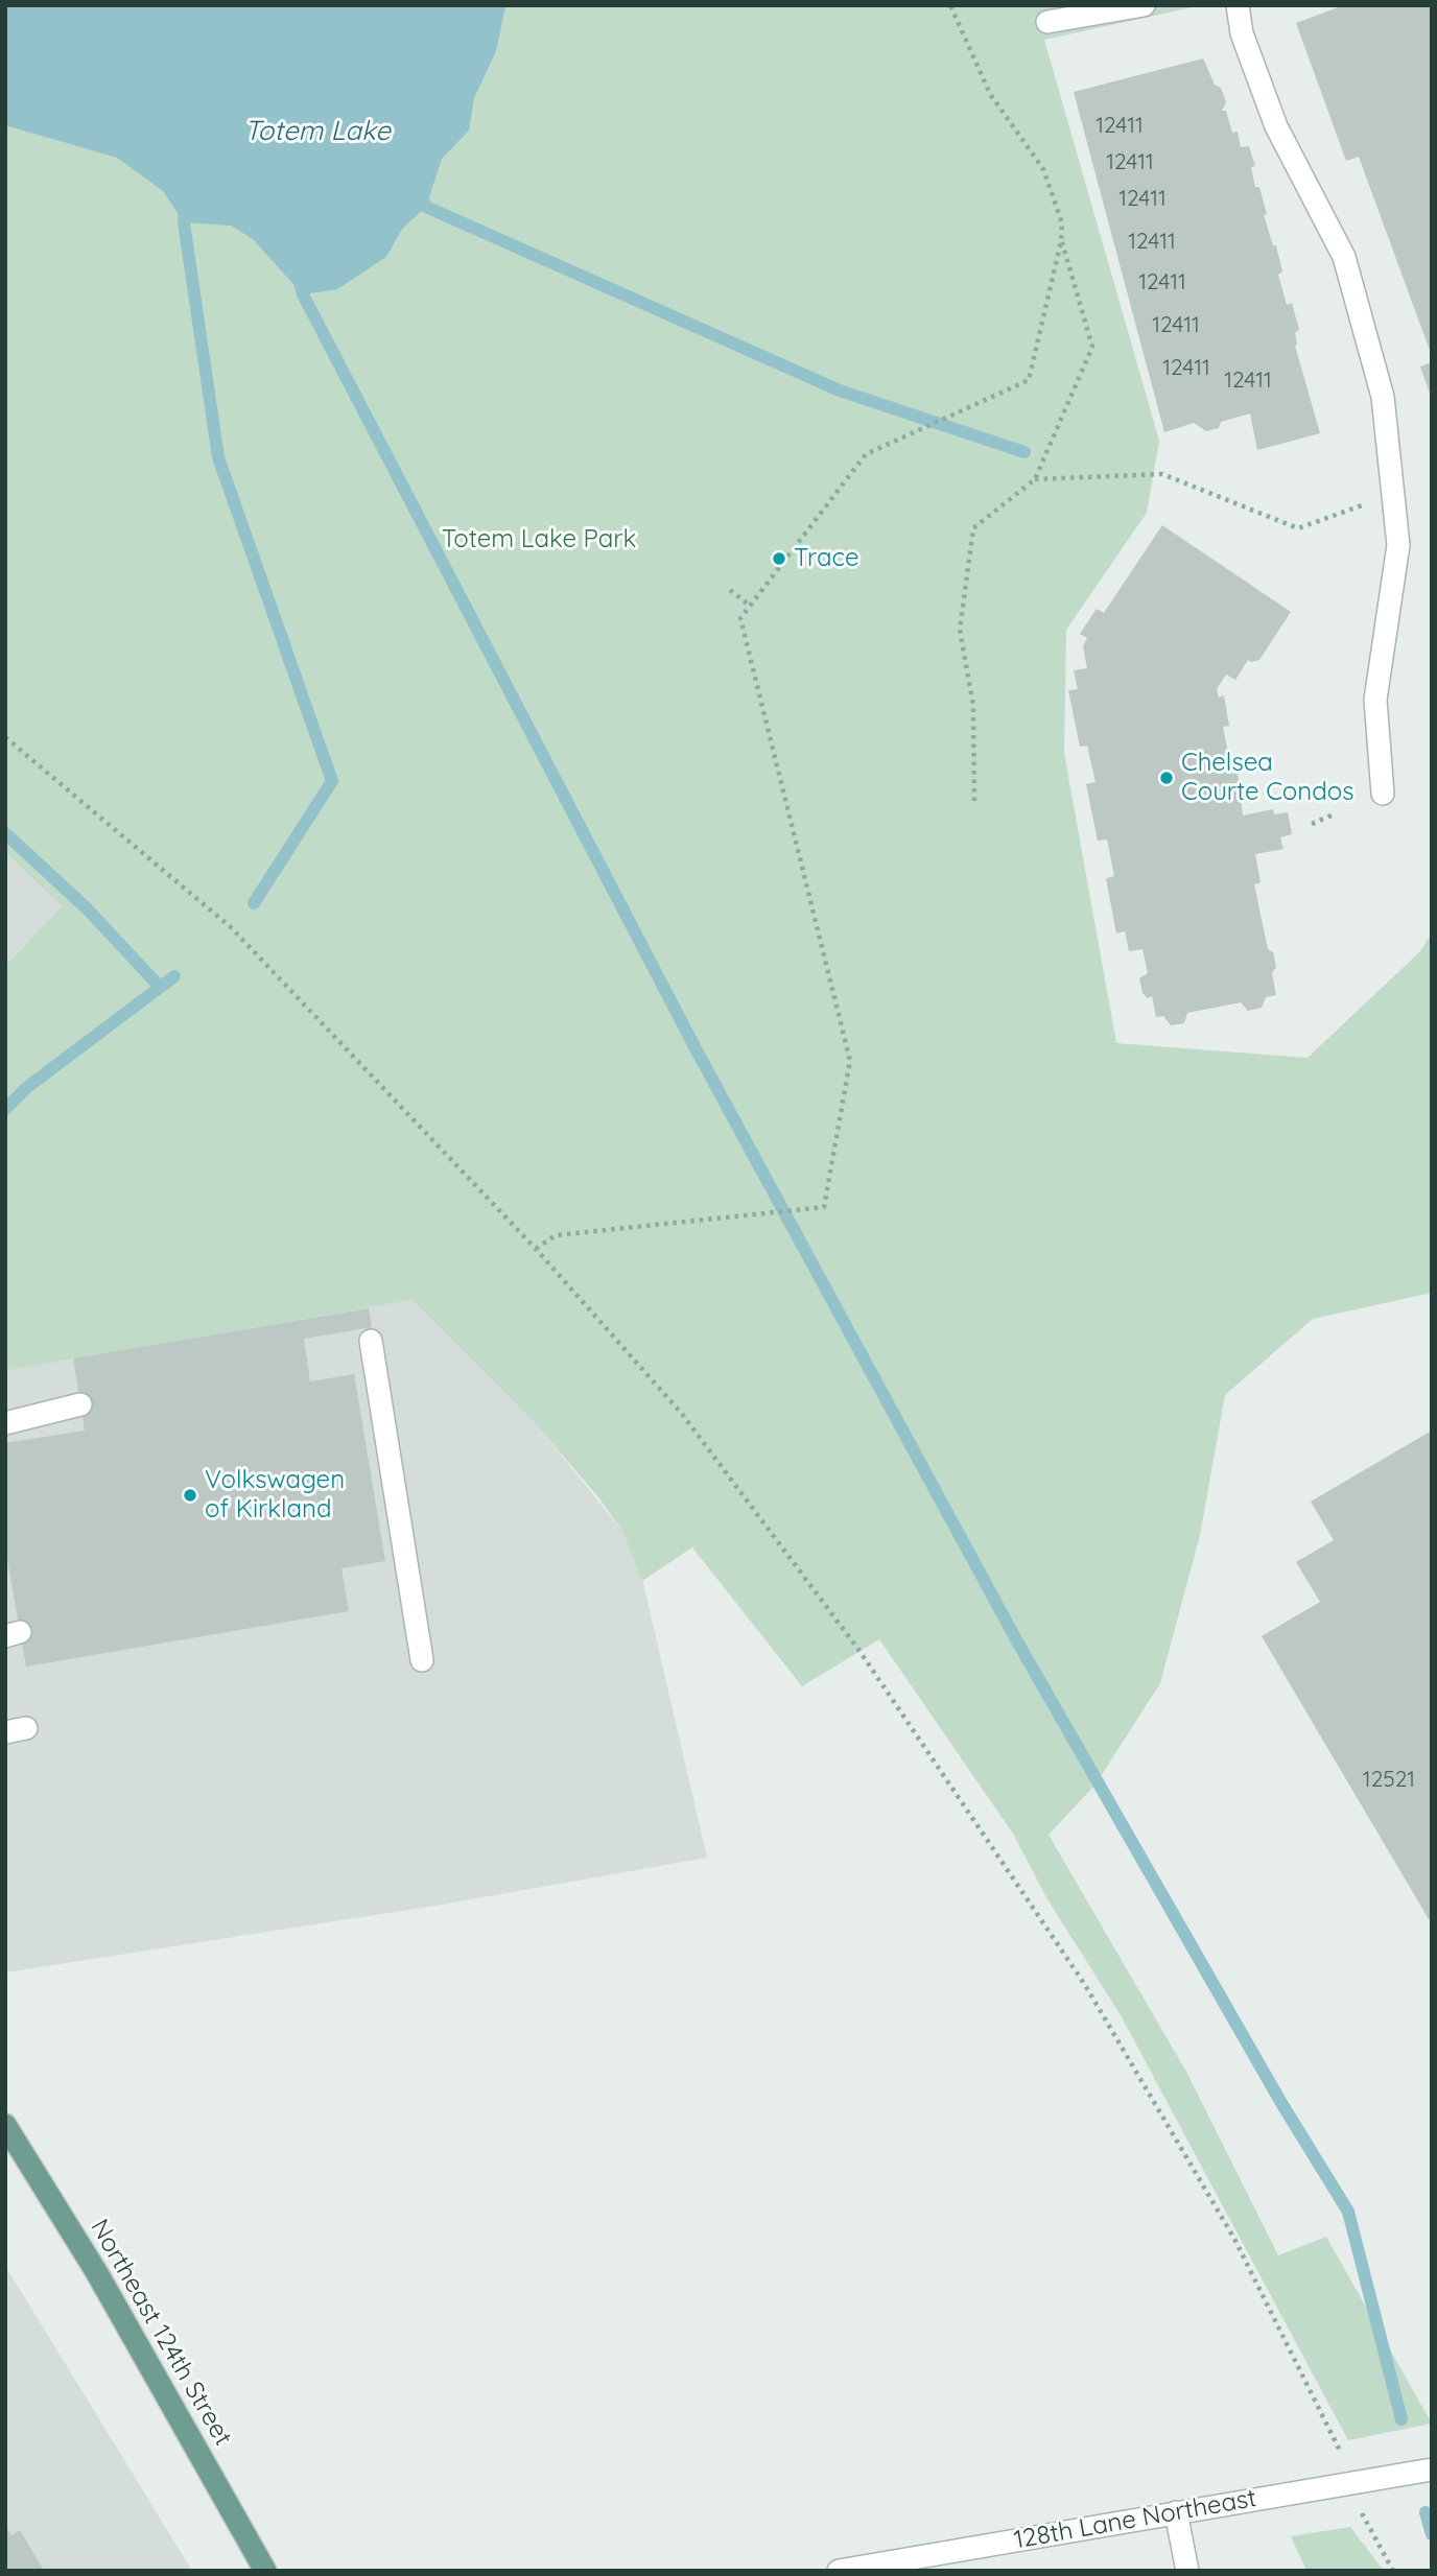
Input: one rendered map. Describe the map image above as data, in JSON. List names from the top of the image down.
{
  "streets": {
    "main road": ["Northeast 124th Street"],
    "street": ["128th Lane Northeast"]
  },
  "water": ["Totem Lake"],
  "parks": ["Totem Lake Park"],
  "places": ["Trace", "Chelsea Courte Condos", "Volkswagen of Kirkland"],
  "house_numbers": [
    "12411",
    "12411",
    "12411",
    "12411",
    "12411",
    "12411",
    "12411",
    "12411",
    "12521"
  ]
}
